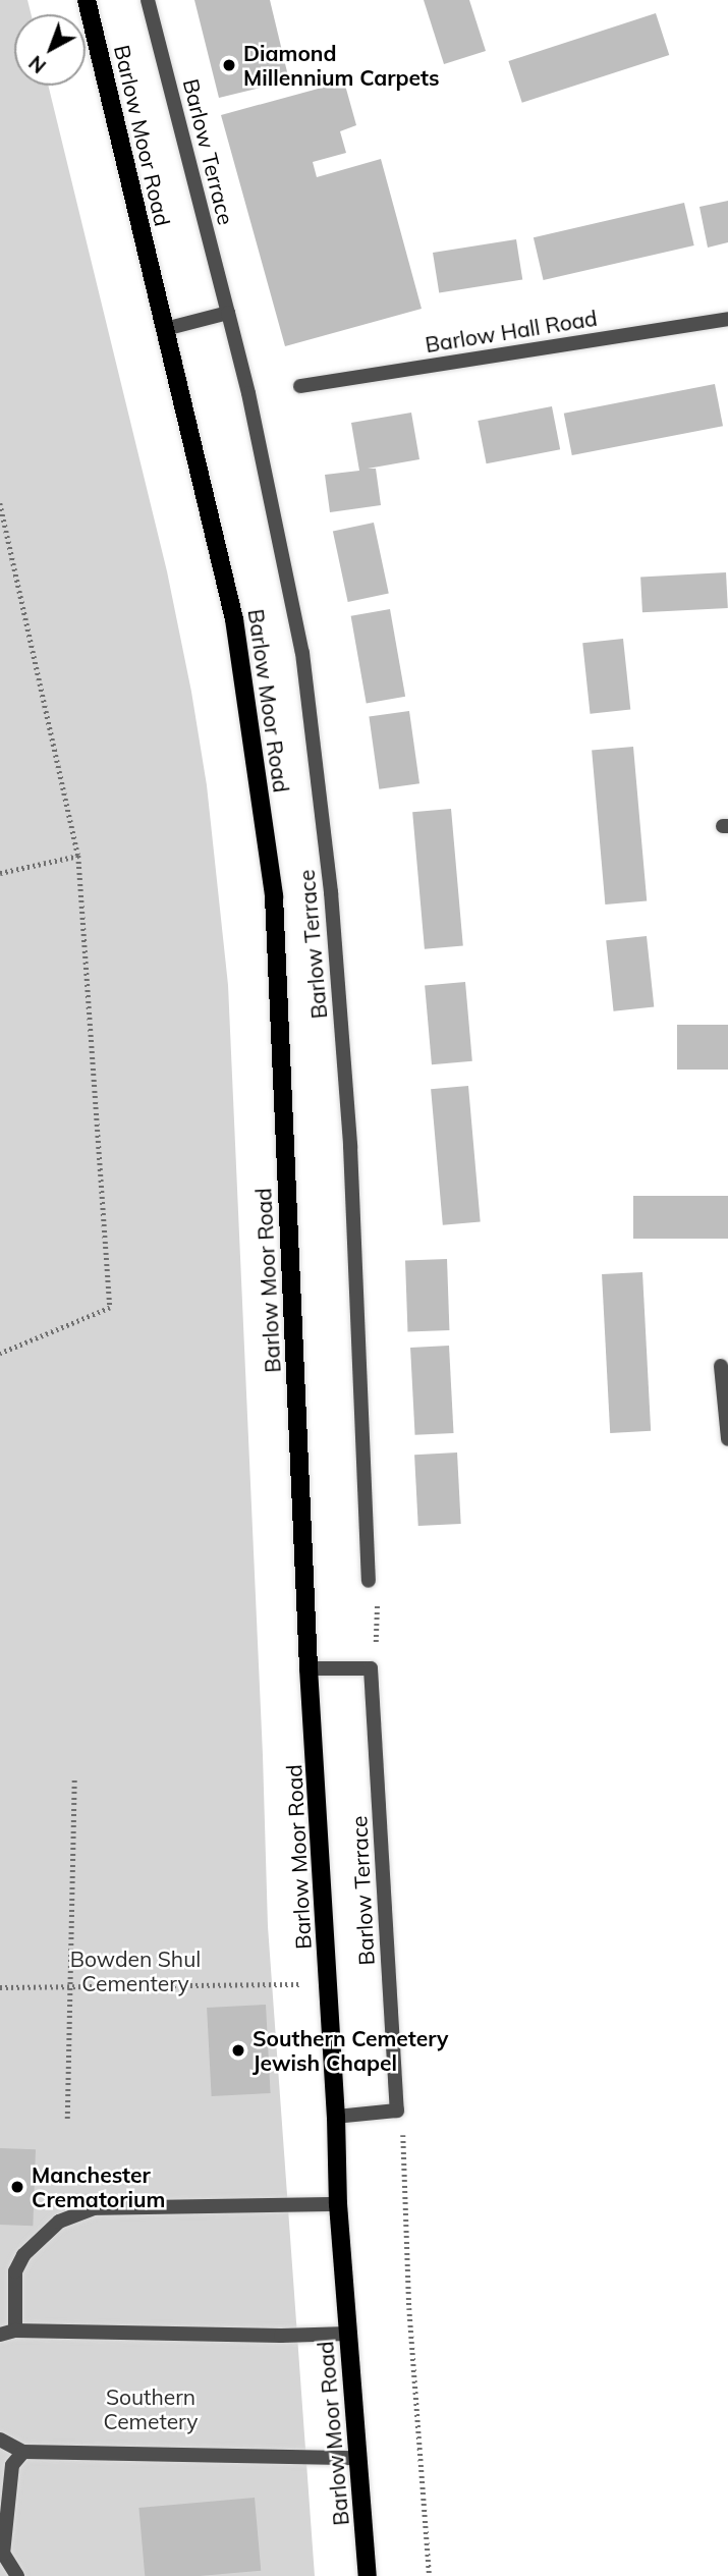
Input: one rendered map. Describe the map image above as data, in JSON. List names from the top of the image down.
{
  "streets": {
    "main road": ["Barlow Moor Road"],
    "street": ["Barlow Terrace", "Barlow Hall Road"]
  },
  "parks": ["Bowden Shul Cementery", "Southern Cemetery"],
  "places": ["Diamond Millennium Carpets", "Southern Cemetery Jewish Chapel", "Manchester Crematorium"],
  "north": "bottom left"
}
